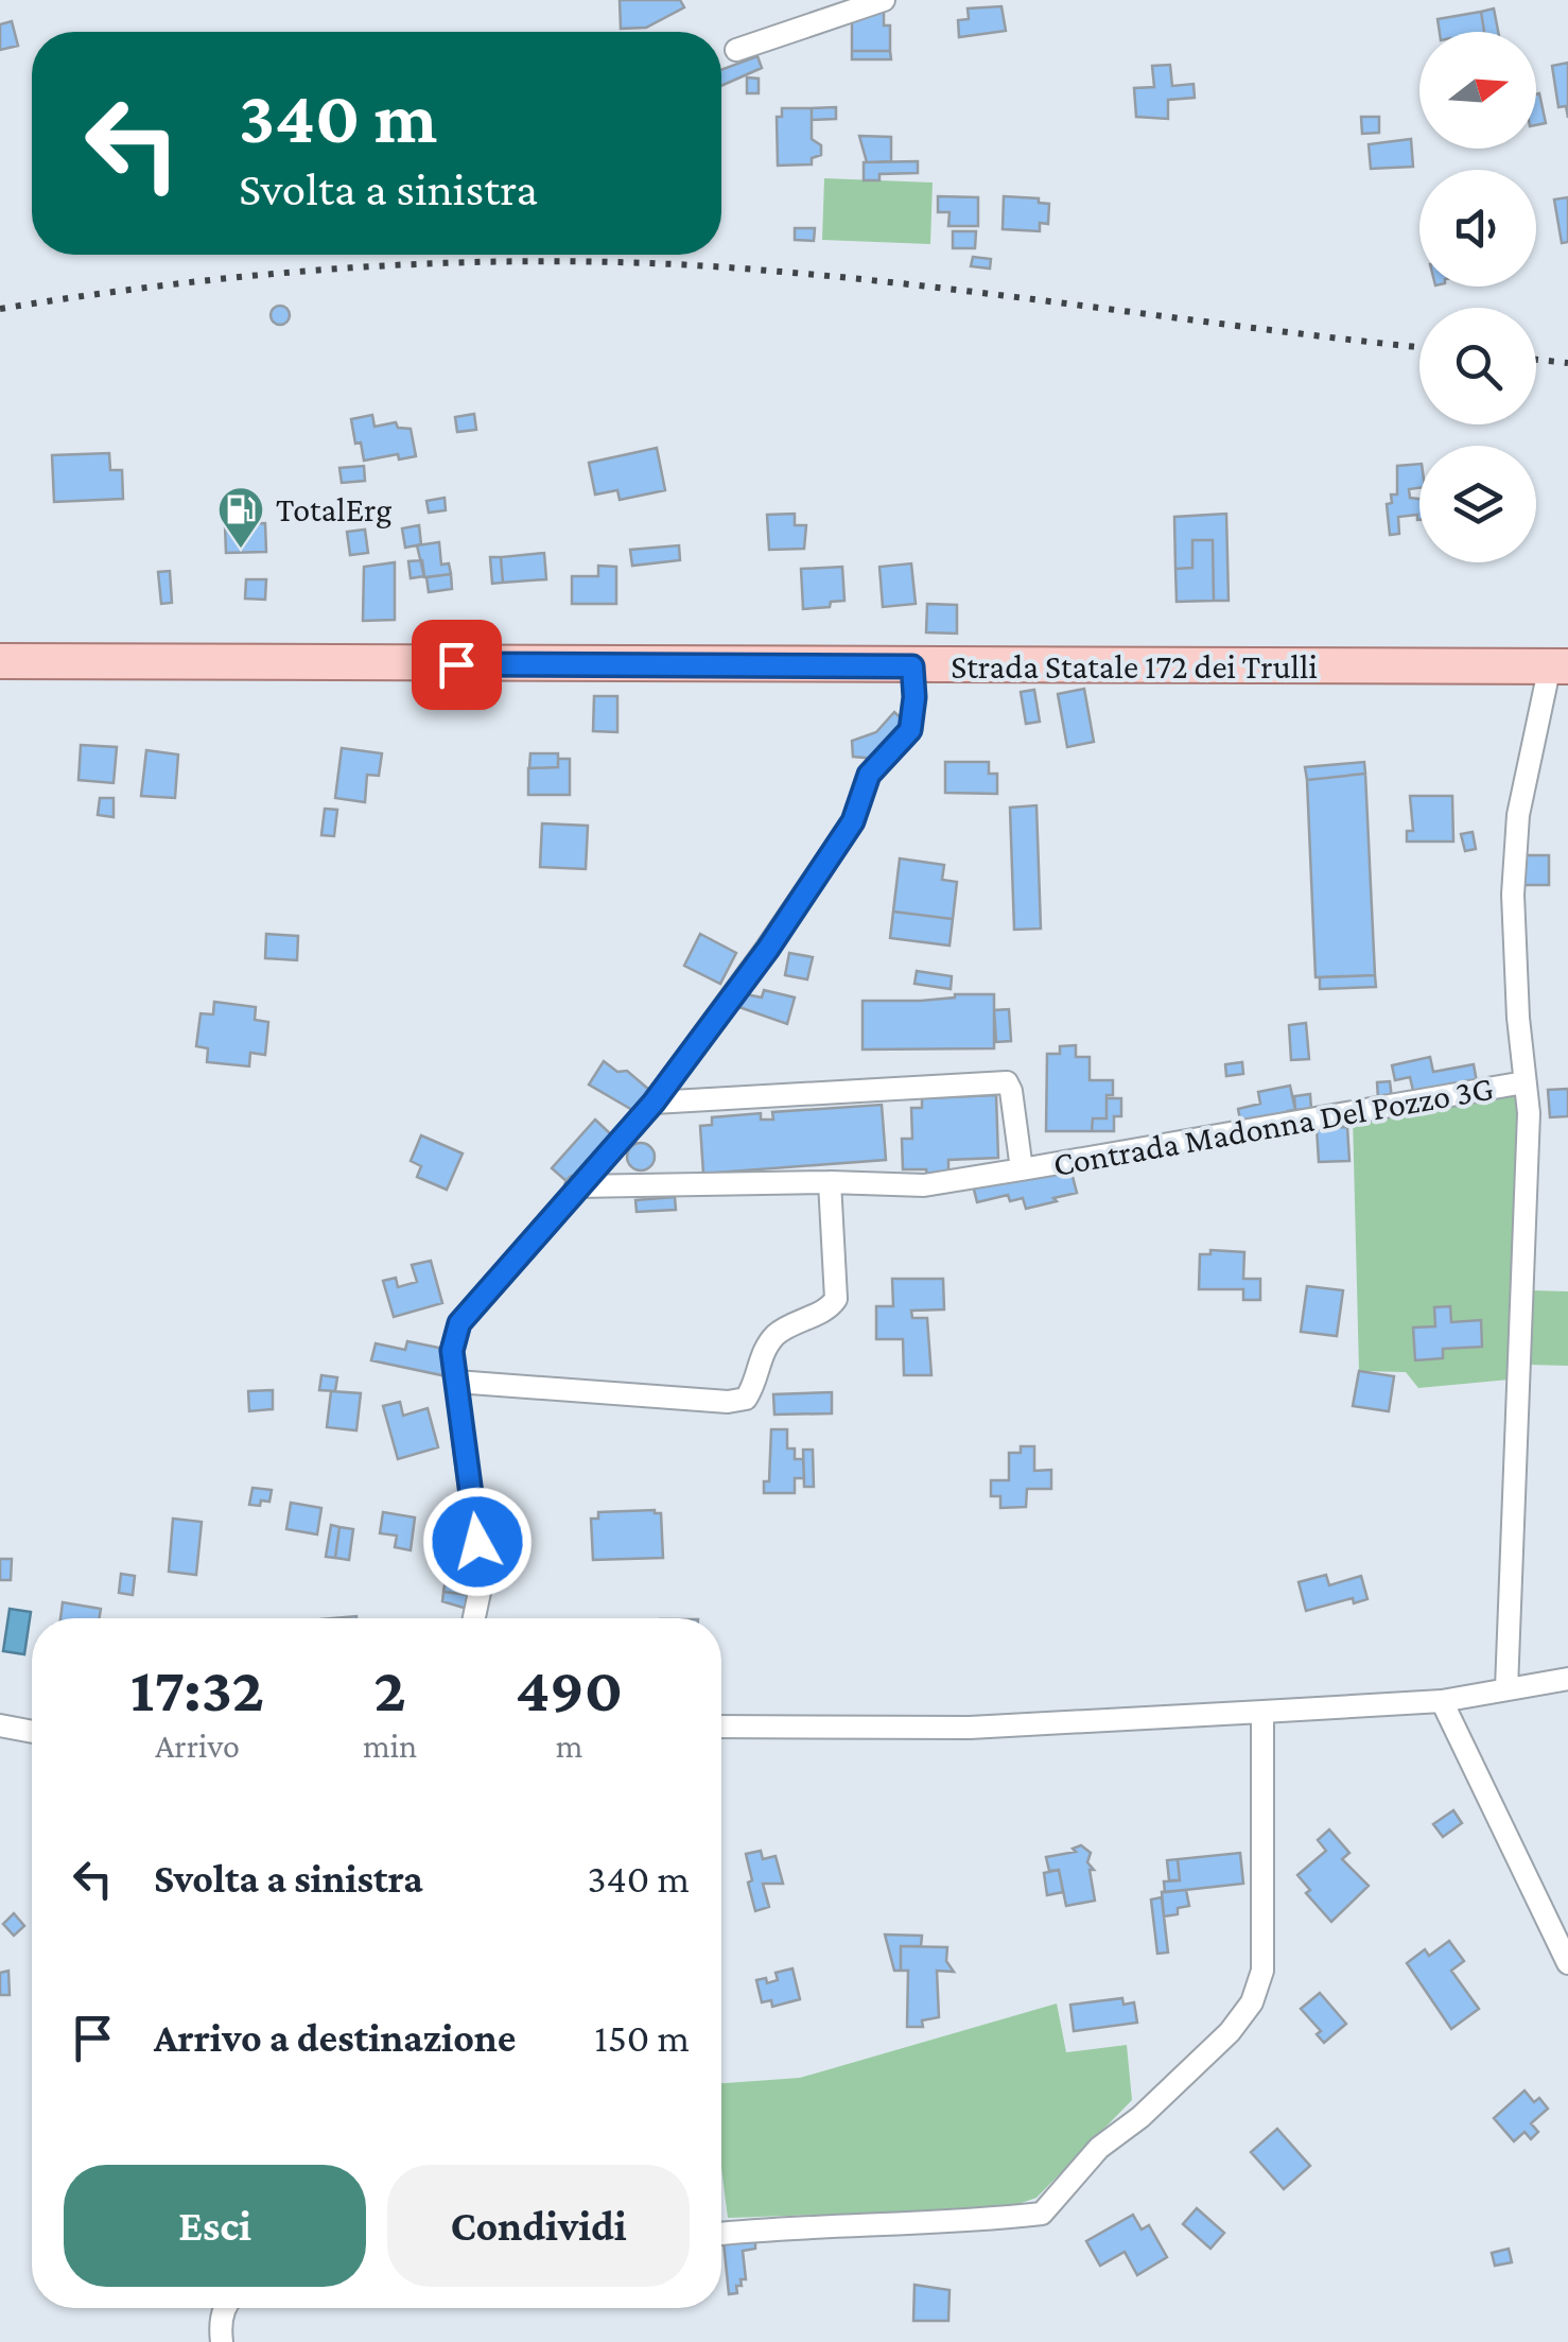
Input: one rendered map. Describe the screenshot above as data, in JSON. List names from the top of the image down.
{
  "streets": {
    "main road": ["Strada Statale 172 dei Trulli"],
    "street": ["Contrada Madonna Del Pozzo 3G"]
  },
  "places": {
    "fuel station": ["TotalErg"]
  },
  "north": "right",
  "page": {
    "turn": ["340 m", "Svolta a sinistra"],
    "eta": [
      "17:32",
      "Arrivo",
      "2",
      "min",
      "490",
      "m"
    ],
    "list": [
      {
        "name": "Svolta a sinistra",
        "value": "340 m"
      },
      {
        "name": "Arrivo a destinazione",
        "value": "150 m"
      }
    ],
    "buttons": ["Esci", "Condividi"]
  }
}
